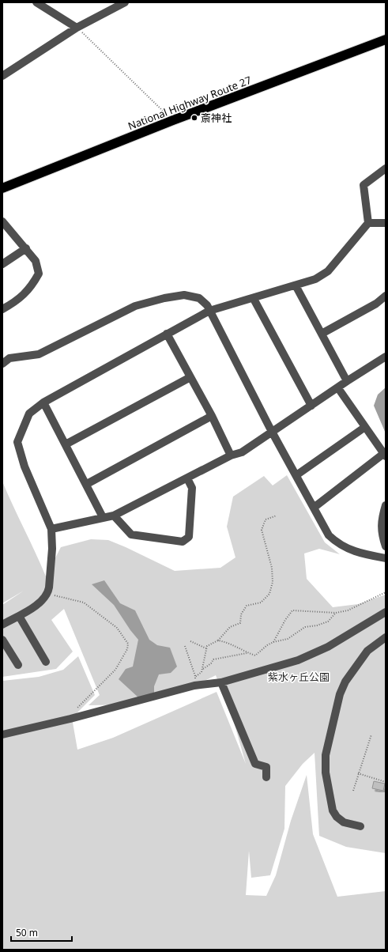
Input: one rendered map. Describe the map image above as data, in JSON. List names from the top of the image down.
{
  "streets": {
    "highway": ["National Highway Route 27"]
  },
  "parks": ["紫水ヶ丘公園"],
  "places": ["斎神社"],
  "scale_bar": "50 m"
}
